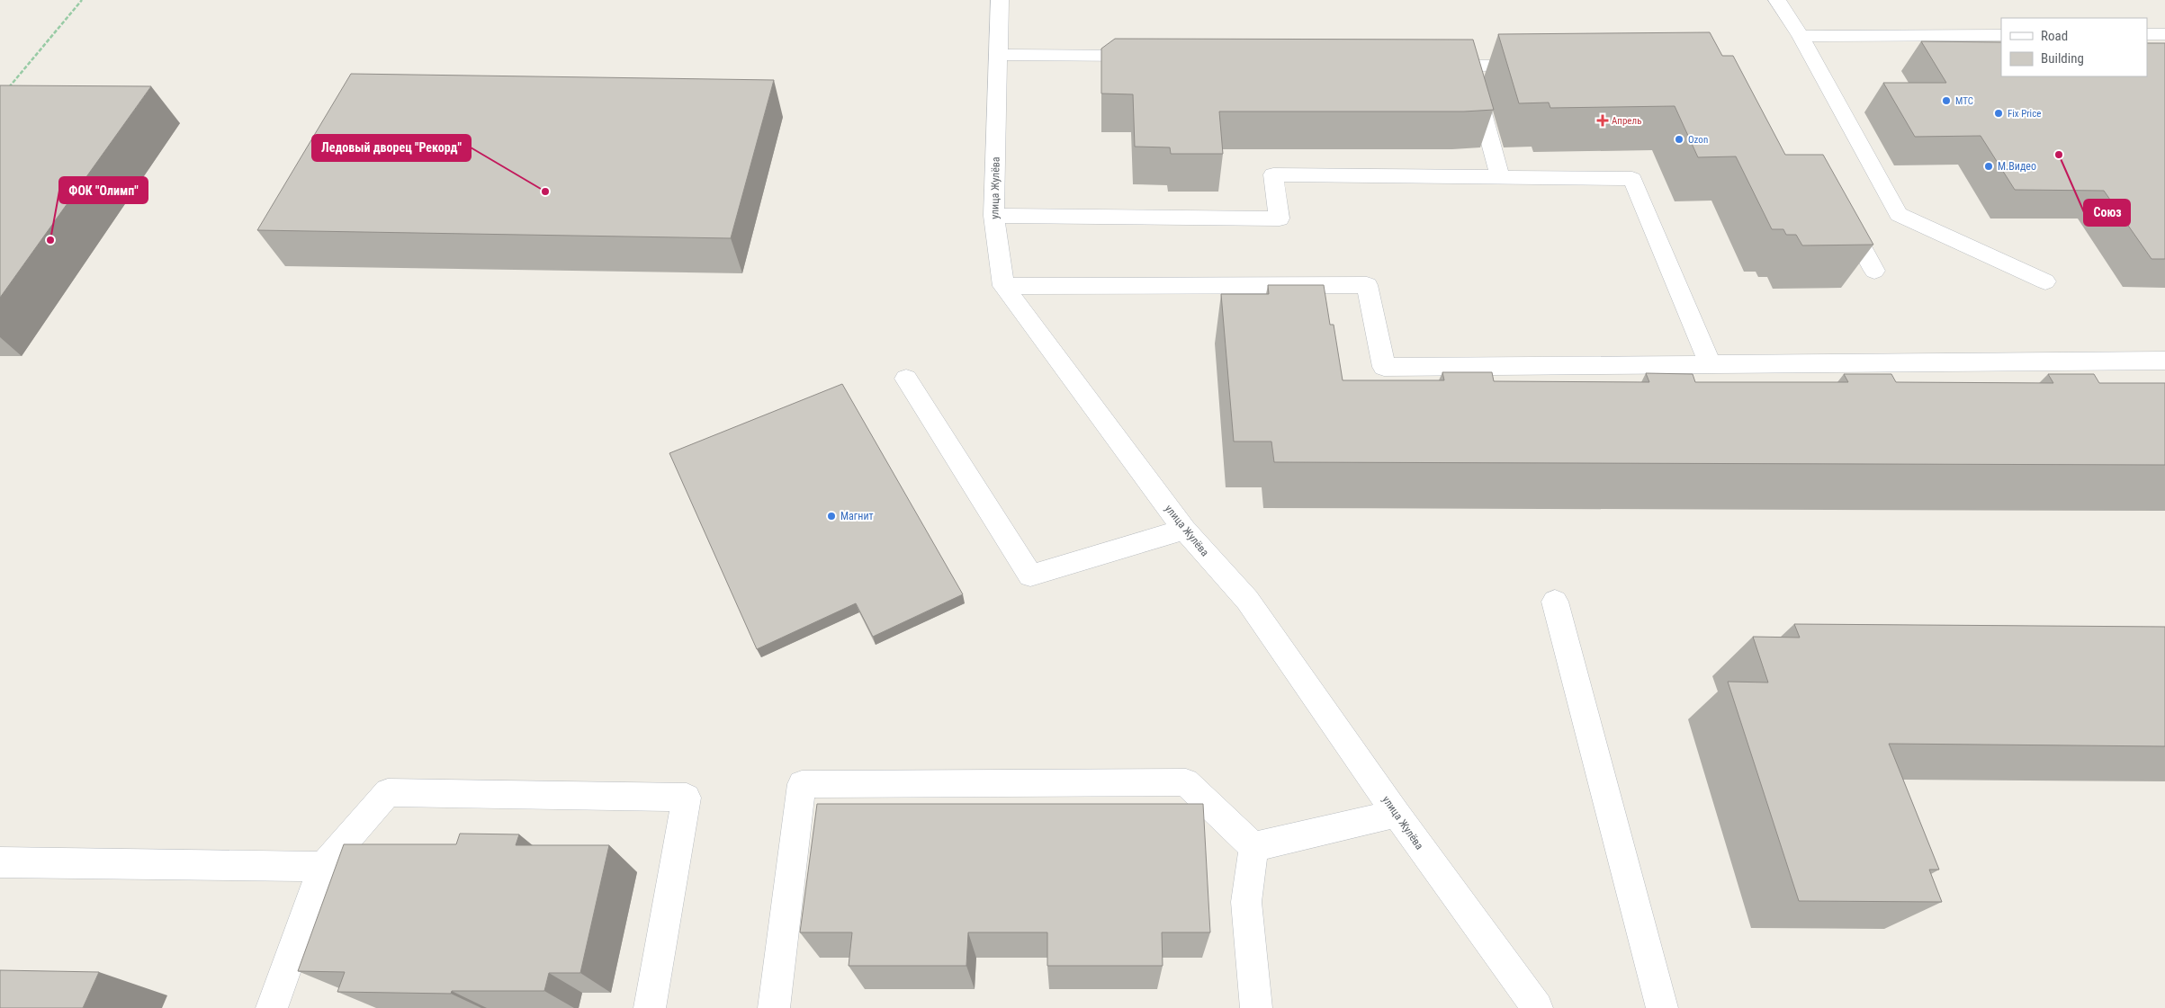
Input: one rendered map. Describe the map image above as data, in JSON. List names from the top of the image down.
{
  "streets": {
    "street": ["улица Жулёва"]
  },
  "places": {
    "other": [
      "МТС",
      "Fix Price",
      "Ozon",
      "Союз",
      "М.Видео",
      "Ледовый дворец \"Рекорд\"",
      "ФОК \"Олимп\"",
      "Магнит"
    ],
    "health": ["Апрель"]
  },
  "legend": ["Road", "Building"]
}
